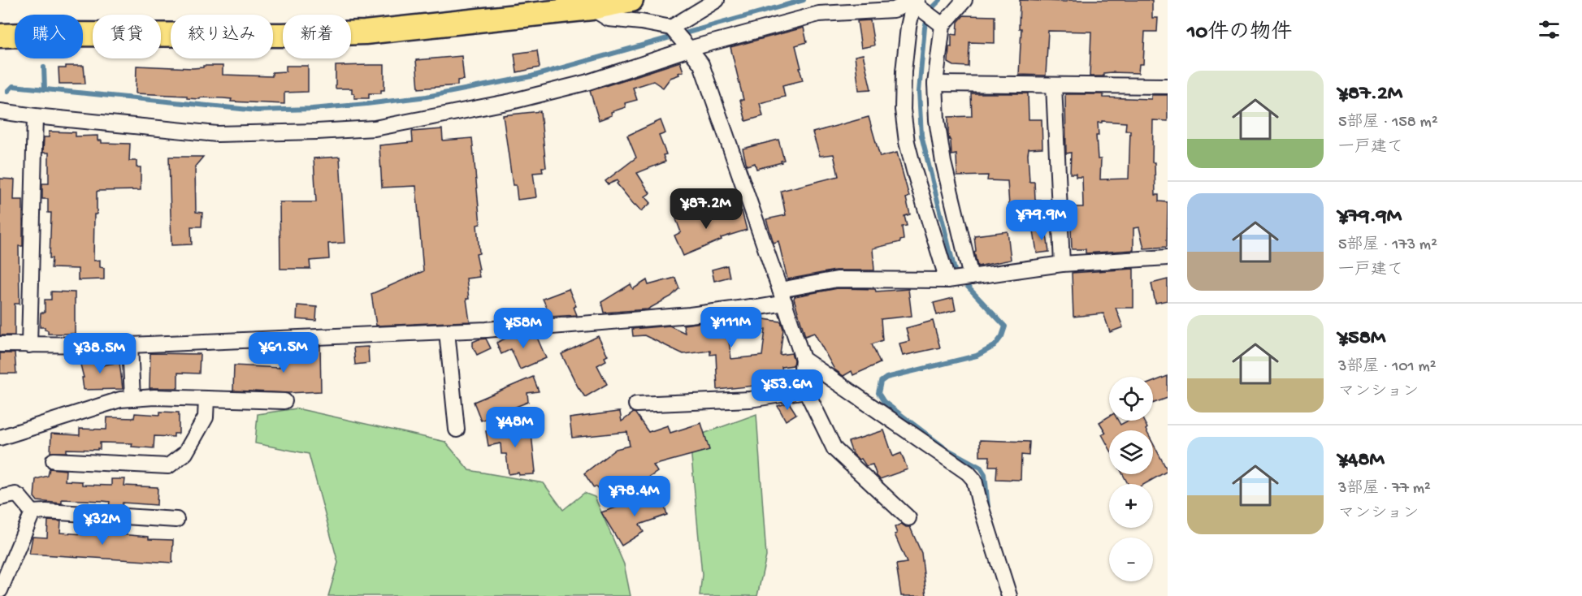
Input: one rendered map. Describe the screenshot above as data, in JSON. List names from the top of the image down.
{
  "page": {
    "heading": "10件の物件",
    "chip": [
      "購入",
      "賃貸",
      "絞り込み",
      "新着"
    ],
    "list": [
      {
        "name": "¥87.2M",
        "note": "5部屋 · 158 m² · 一戸建て"
      },
      {
        "name": "¥79.9M",
        "note": "5部屋 · 173 m² · 一戸建て"
      },
      {
        "name": "¥58M",
        "note": "3部屋 · 101 m² · マンション"
      },
      {
        "name": "¥48M",
        "note": "3部屋 · 77 m² · マンション"
      }
    ],
    "price": [
      "¥87.2M",
      "¥79.9M",
      "¥111M",
      "¥58M",
      "¥61.5M",
      "¥38.5M",
      "¥53.6M",
      "¥48M",
      "¥78.4M",
      "¥32M"
    ],
    "map_buttons": ["+", "−"]
  }
}
